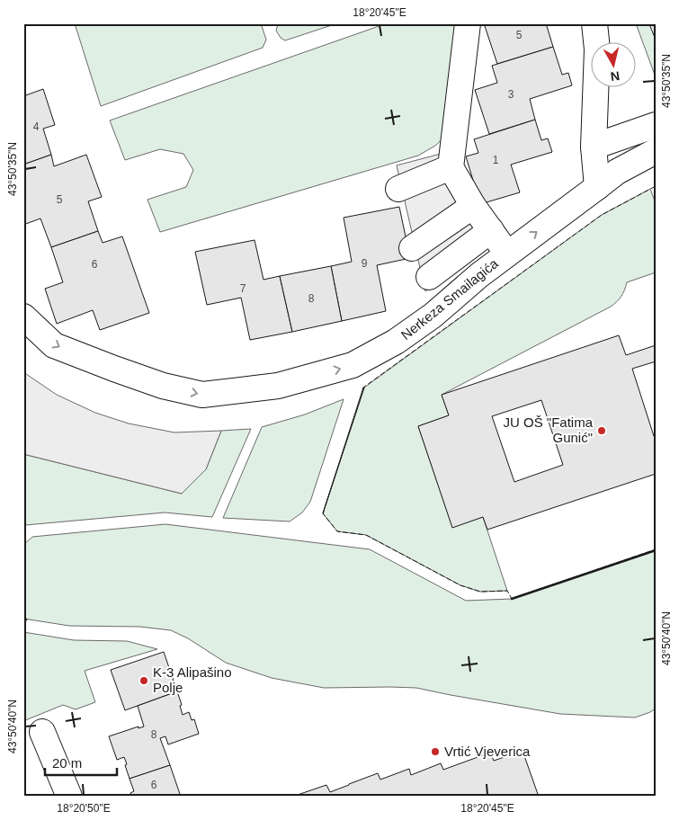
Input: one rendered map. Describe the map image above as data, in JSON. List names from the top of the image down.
{
  "streets": {
    "street": ["Nerkeza Smailagića"]
  },
  "places": ["JU OŠ \"Fatima Gunić\"", "K-3 Alipašino Polje", "Vrtić Vjeverica"],
  "house_numbers": [
    "5",
    "3",
    "4",
    "1",
    "5",
    "9",
    "6",
    "7",
    "8",
    "8",
    "6"
  ],
  "scale_bar": "20 m",
  "north": "bottom",
  "coordinates": [
    "18°20'45\"E",
    "43°50'35\"N",
    "43°50'40\"N",
    "18°20'50\"E"
  ]
}
